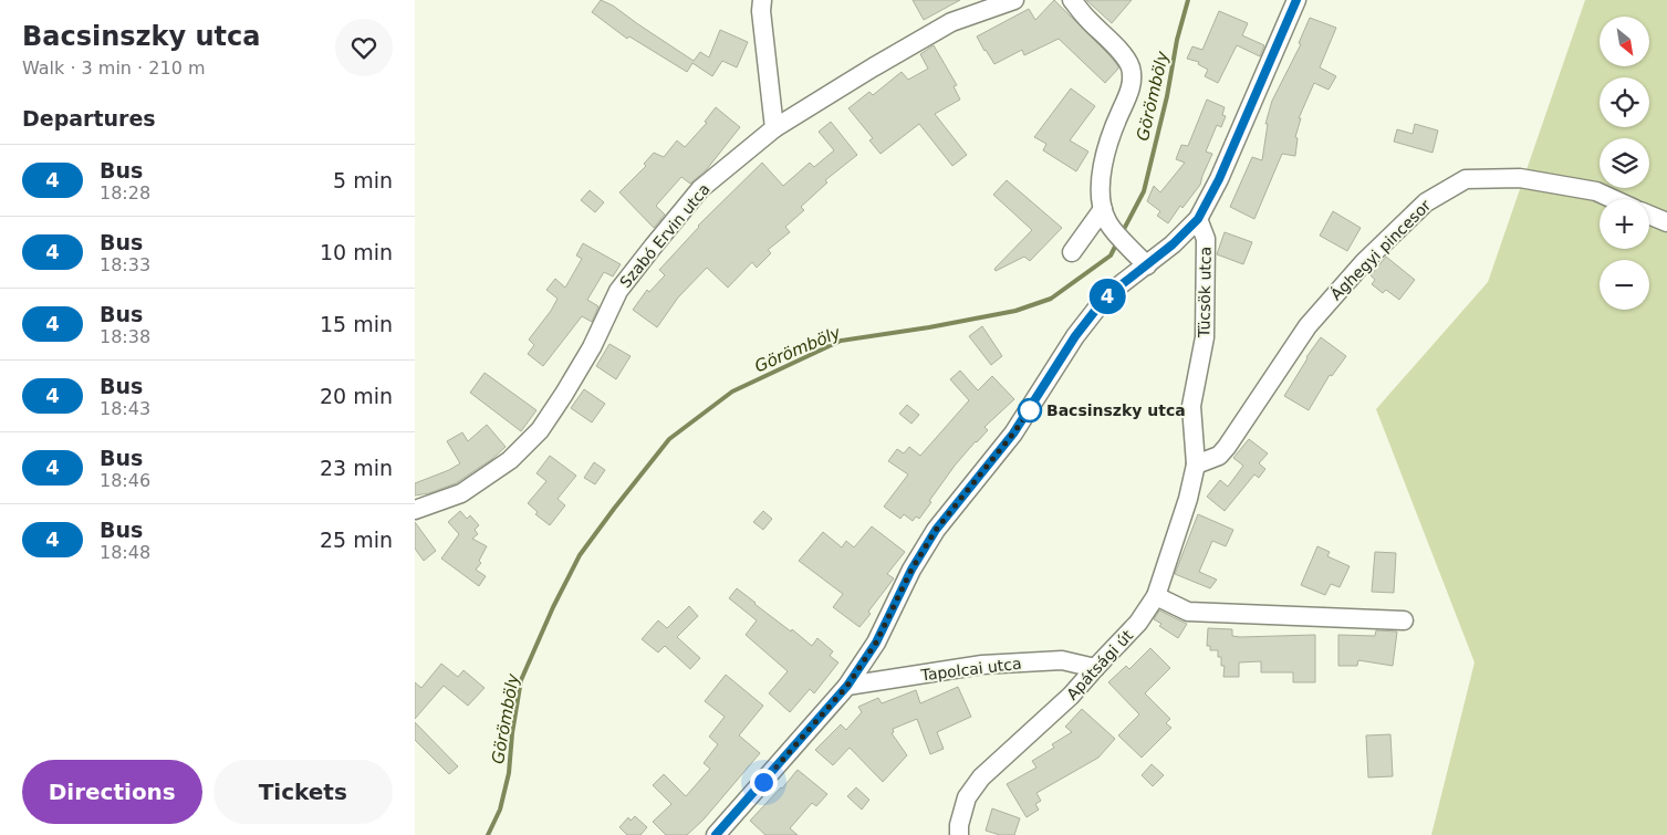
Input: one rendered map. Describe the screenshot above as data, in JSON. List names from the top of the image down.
{
  "streets": {
    "street": [
      "Szabó Ervin utca",
      "Ághegyi pincesor",
      "Tücsök utca",
      "Apátsági út",
      "Tapolcai utca"
    ]
  },
  "crossings": [
    ["Ághegyi pincesor", "Tücsök utca"],
    ["Ághegyi pincesor", "Apátsági út"],
    ["Tücsök utca", "Apátsági út"],
    ["Apátsági út", "Tapolcai utca"]
  ],
  "water": ["Görömböly"],
  "places": ["Bacsinszky utca"],
  "lines": ["bus line 4"],
  "north": "bottom right",
  "page": {
    "heading": [
      ["Bacsinszky utca", "Walk · 3 min · 210 m"],
      "Departures"
    ],
    "on_map": "4",
    "map_buttons": ["+", "−"],
    "list": [
      {
        "mark": "4",
        "name": "Bus",
        "note": "18:28",
        "value": "5 min"
      },
      {
        "mark": "4",
        "name": "Bus",
        "note": "18:33",
        "value": "10 min"
      },
      {
        "mark": "4",
        "name": "Bus",
        "note": "18:38",
        "value": "15 min"
      },
      {
        "mark": "4",
        "name": "Bus",
        "note": "18:43",
        "value": "20 min"
      },
      {
        "mark": "4",
        "name": "Bus",
        "note": "18:46",
        "value": "23 min"
      },
      {
        "mark": "4",
        "name": "Bus",
        "note": "18:48",
        "value": "25 min"
      }
    ],
    "buttons": ["Directions", "Tickets"]
  }
}
